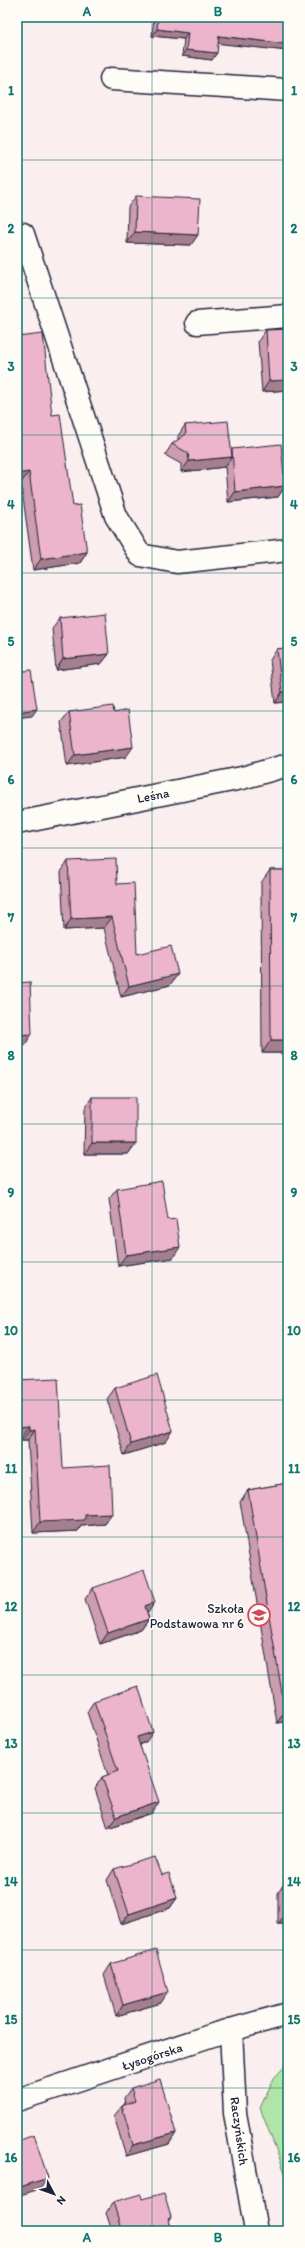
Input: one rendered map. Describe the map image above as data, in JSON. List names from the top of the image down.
{
  "streets": {
    "street": ["Leśna", "Łysogórska", "Raczyńskich"]
  },
  "crossings": [
    ["Łysogórska", "Raczyńskich"]
  ],
  "places": {
    "school or university": ["Szkoła Podstawowa nr 6"]
  },
  "north": "bottom right",
  "grid": {
    "columns": ["A", "B"],
    "rows": [
      "1",
      "2",
      "3",
      "4",
      "5",
      "6",
      "7",
      "8",
      "9",
      "10",
      "11",
      "12",
      "13",
      "14",
      "15",
      "16"
    ]
  }
}
